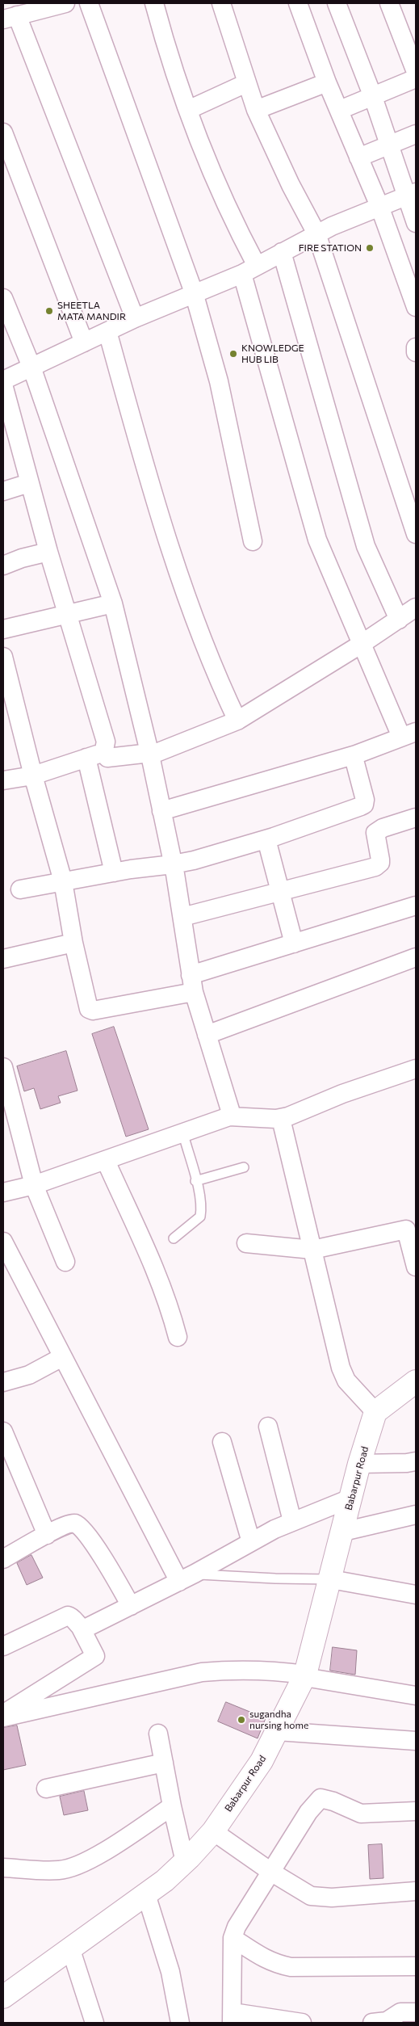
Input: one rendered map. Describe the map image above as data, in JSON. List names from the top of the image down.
{
  "streets": {
    "street": ["Babarpur Road"]
  },
  "places": [
    "FIRE STATION",
    "SHEETLA MATA MANDIR",
    "KNOWLEDGE HUB LIB",
    "sugandha nursing home"
  ]
}
